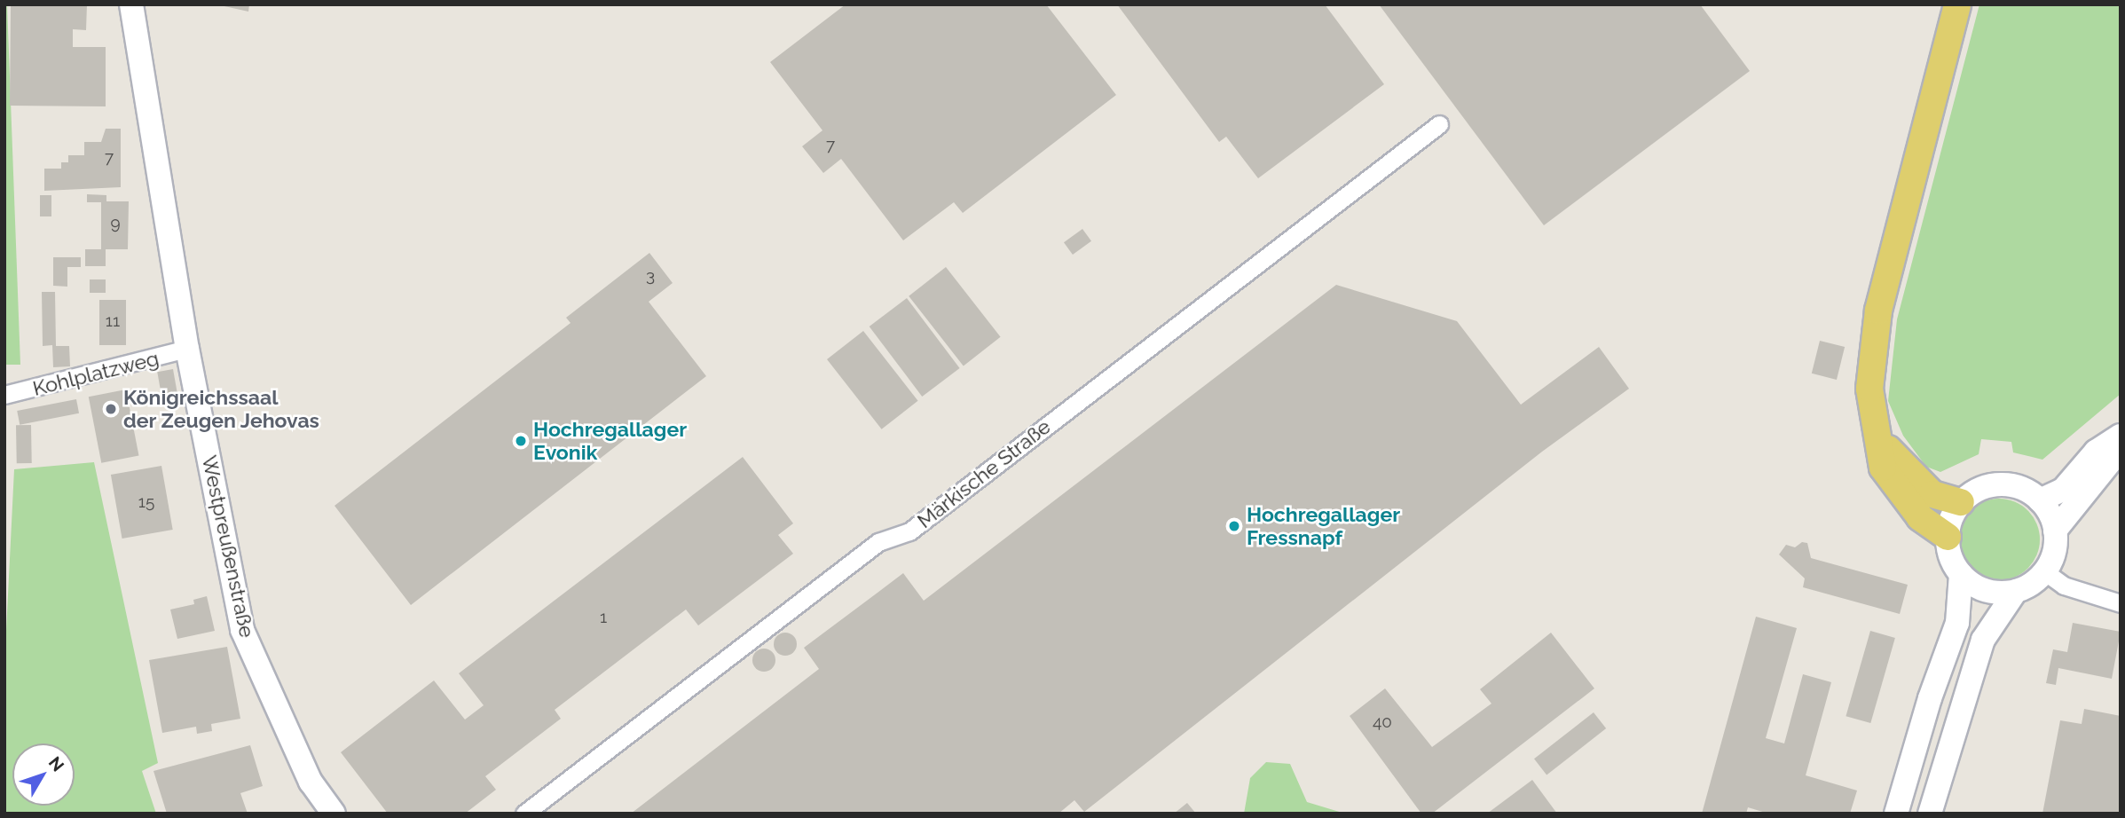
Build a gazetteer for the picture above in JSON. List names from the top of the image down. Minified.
{"streets":{"main road":["Westpreußenstraße"],"street":["Kohlplatzweg","Märkische Straße"]},"crossings":[["Kohlplatzweg","Westpreußenstraße"]],"places":["Königreichssaal der Zeugen Jehovas","Hochregallager Evonik","Hochregallager Fressnapf"],"house_numbers":["7","7","9","3","11","15","1","40"],"north":"top right"}
